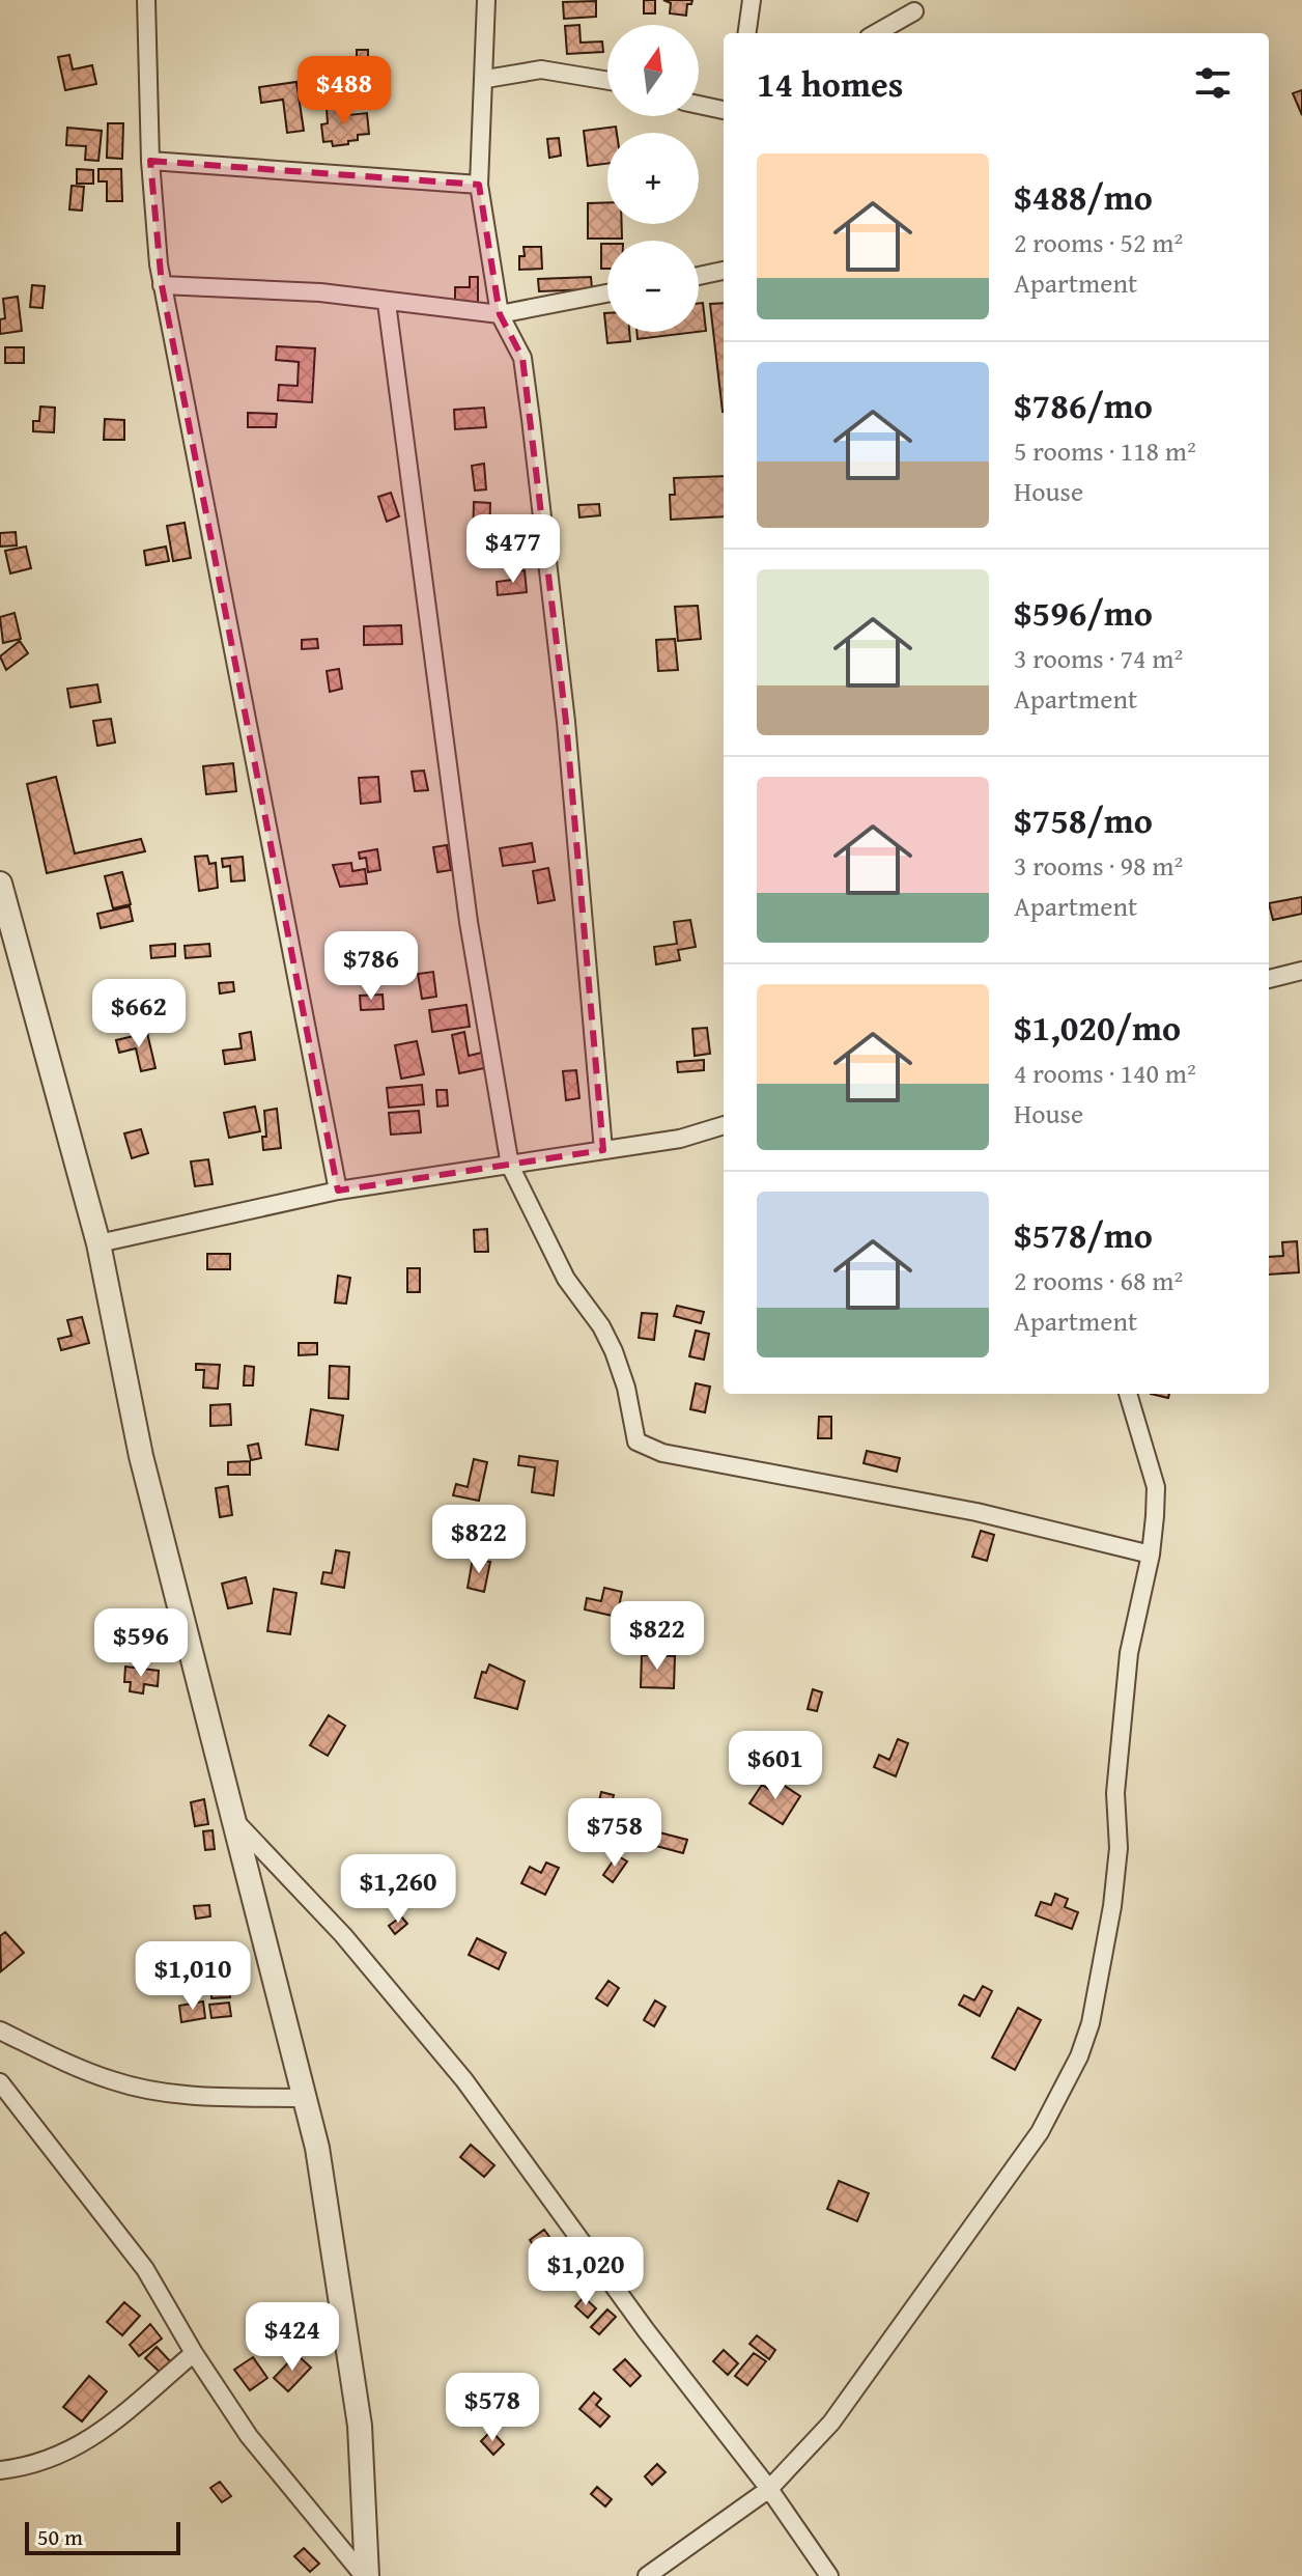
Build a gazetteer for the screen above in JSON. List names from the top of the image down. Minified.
{"scale_bar":"50 m","north":"top","page":{"map_buttons":["+","−"],"heading":"14 homes","price":["$488","$477","$786","$662","$822","$822","$596","$601","$758","$1,260","$1,010","$1,020","$424","$578"],"list":[{"name":"$488/mo","note":"2 rooms · 52 m² · Apartment"},{"name":"$786/mo","note":"5 rooms · 118 m² · House"},{"name":"$596/mo","note":"3 rooms · 74 m² · Apartment"},{"name":"$758/mo","note":"3 rooms · 98 m² · Apartment"},{"name":"$1,020/mo","note":"4 rooms · 140 m² · House"},{"name":"$578/mo","note":"2 rooms · 68 m² · Apartment"}],"scale":"50 m"}}
